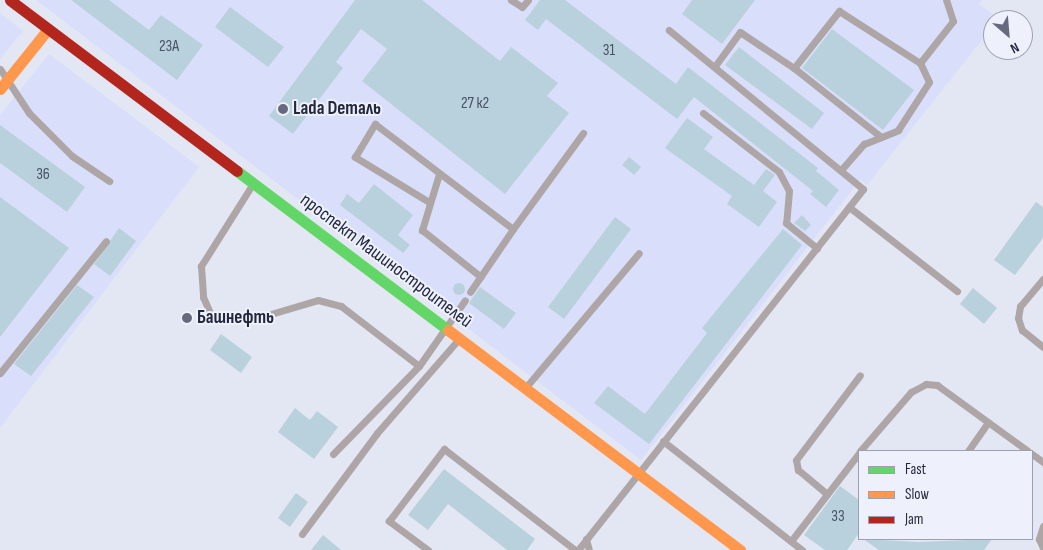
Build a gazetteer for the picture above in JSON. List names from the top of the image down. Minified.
{"streets":{"main road":["проспект Машиностроителей"]},"places":["Lada Dеталь","Башнефть"],"house_numbers":["23А","31","27 к2","36","33"],"legend":["Fast","Slow","Jam"],"north":"bottom right"}
